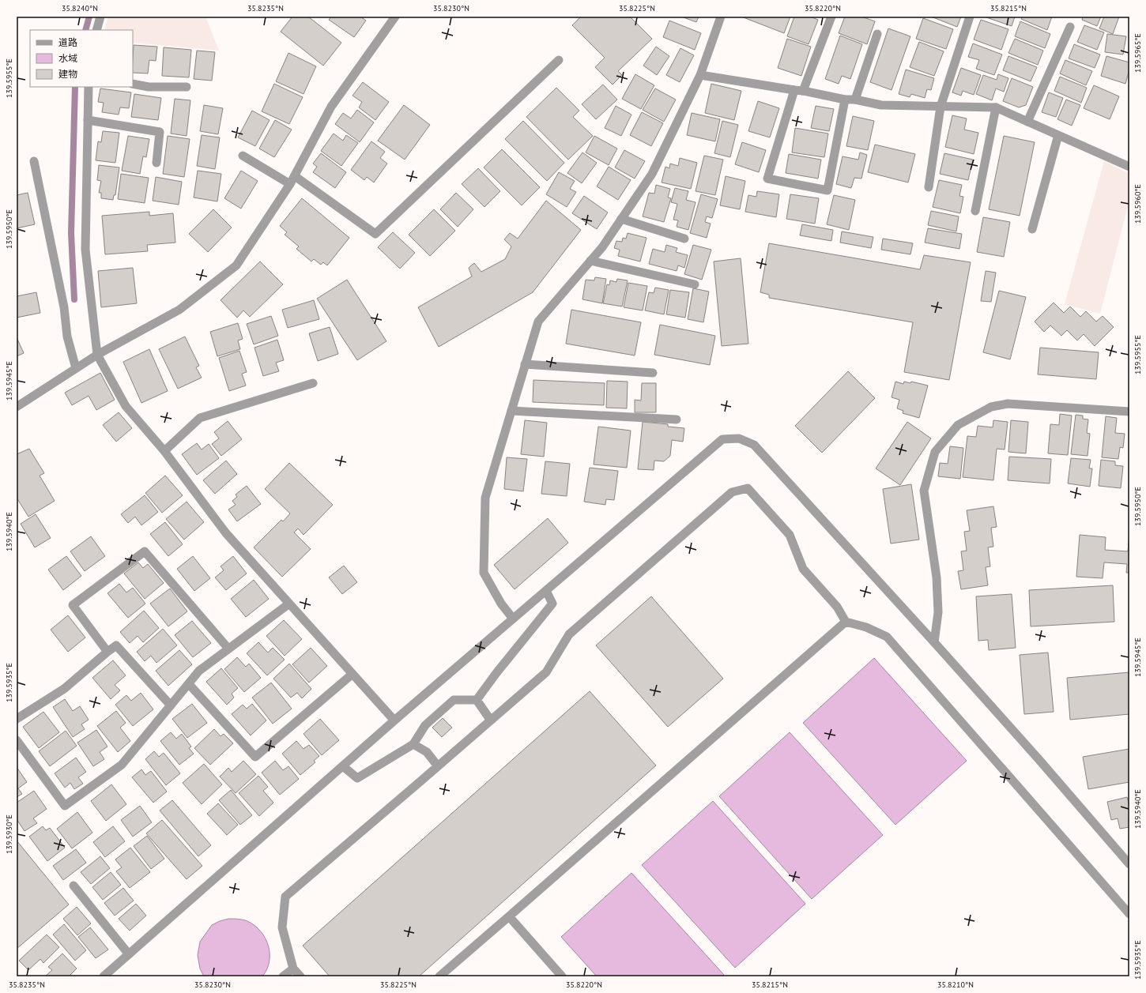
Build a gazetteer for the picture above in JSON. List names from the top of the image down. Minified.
{"legend":["道路","水域","建物"],"coordinates":["35.8240°N","35.8235°N","35.8230°N","35.8225°N","35.8220°N","35.8215°N","139.5965°E","139.5955°E","139.5960°E","139.5950°E","139.5945°E","139.5940°E","139.5935°E","139.5930°E","35.8210°N"]}
